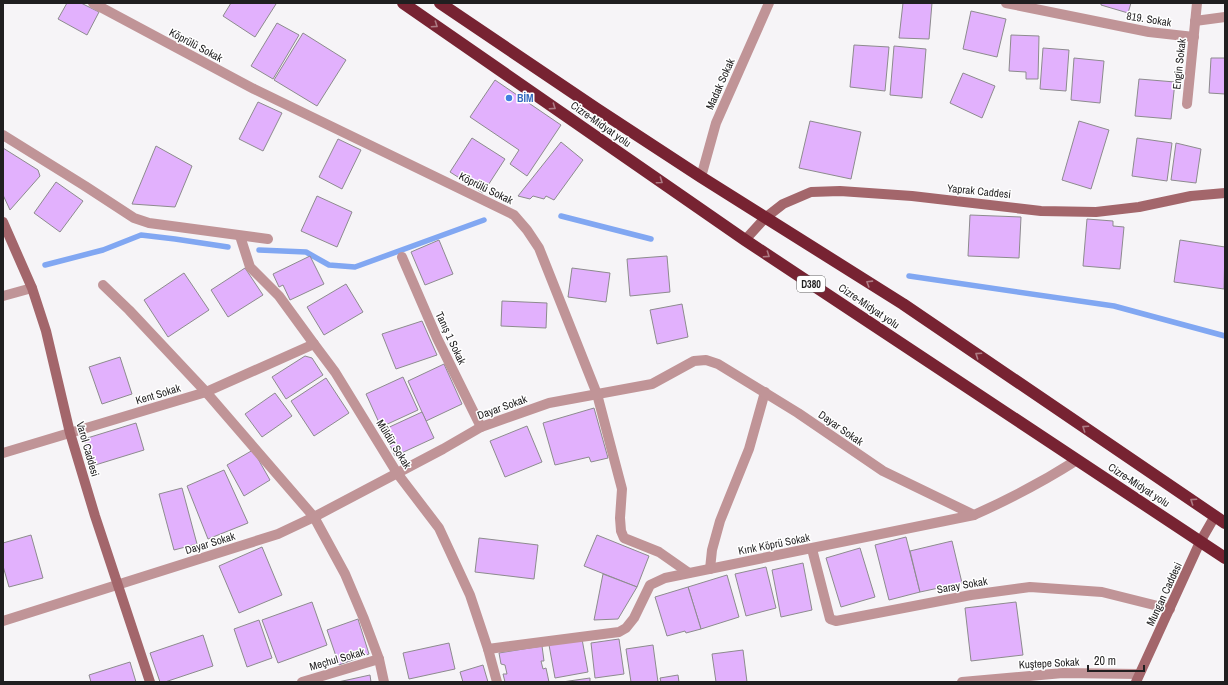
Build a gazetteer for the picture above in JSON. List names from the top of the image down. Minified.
{"streets":{"highway":["Cizre-Midyat yolu","D380"],"street":["819. Sokak","Köprülü Sokak","Engin Sokak","Madak Sokak","Yaprak Caddesi","Tanış 1 Sokak","Kent Sokak","Dayar Sokak","Müldür Sokak","Varol Caddesi","Kırık Köprü Sokak","Saray Sokak","Mungan Caddesi","Meçhul Sokak","Kuştepe Sokak"]},"crossings":[["819. Sokak","Engin Sokak"],["Köprülü Sokak","Dayar Sokak"],["Köprülü Sokak","Kırık Köprü Sokak"],["Madak Sokak","Cizre-Midyat yolu"],["Cizre-Midyat yolu","Yaprak Caddesi"],["Cizre-Midyat yolu","Kırık Köprü Sokak"],["Cizre-Midyat yolu","Mungan Caddesi"],["Tanış 1 Sokak","Dayar Sokak"],["Kent Sokak","Müldür Sokak"],["Kent Sokak","Varol Caddesi"],["Dayar Sokak","Müldür Sokak"],["Dayar Sokak","Varol Caddesi"],["Dayar Sokak","Kırık Köprü Sokak"],["Müldür Sokak","Kırık Köprü Sokak"],["Kırık Köprü Sokak","Saray Sokak"],["Saray Sokak","Mungan Caddesi"],["Mungan Caddesi","Kuştepe Sokak"]],"places":["BİM"],"scale_bar":"20 m"}
